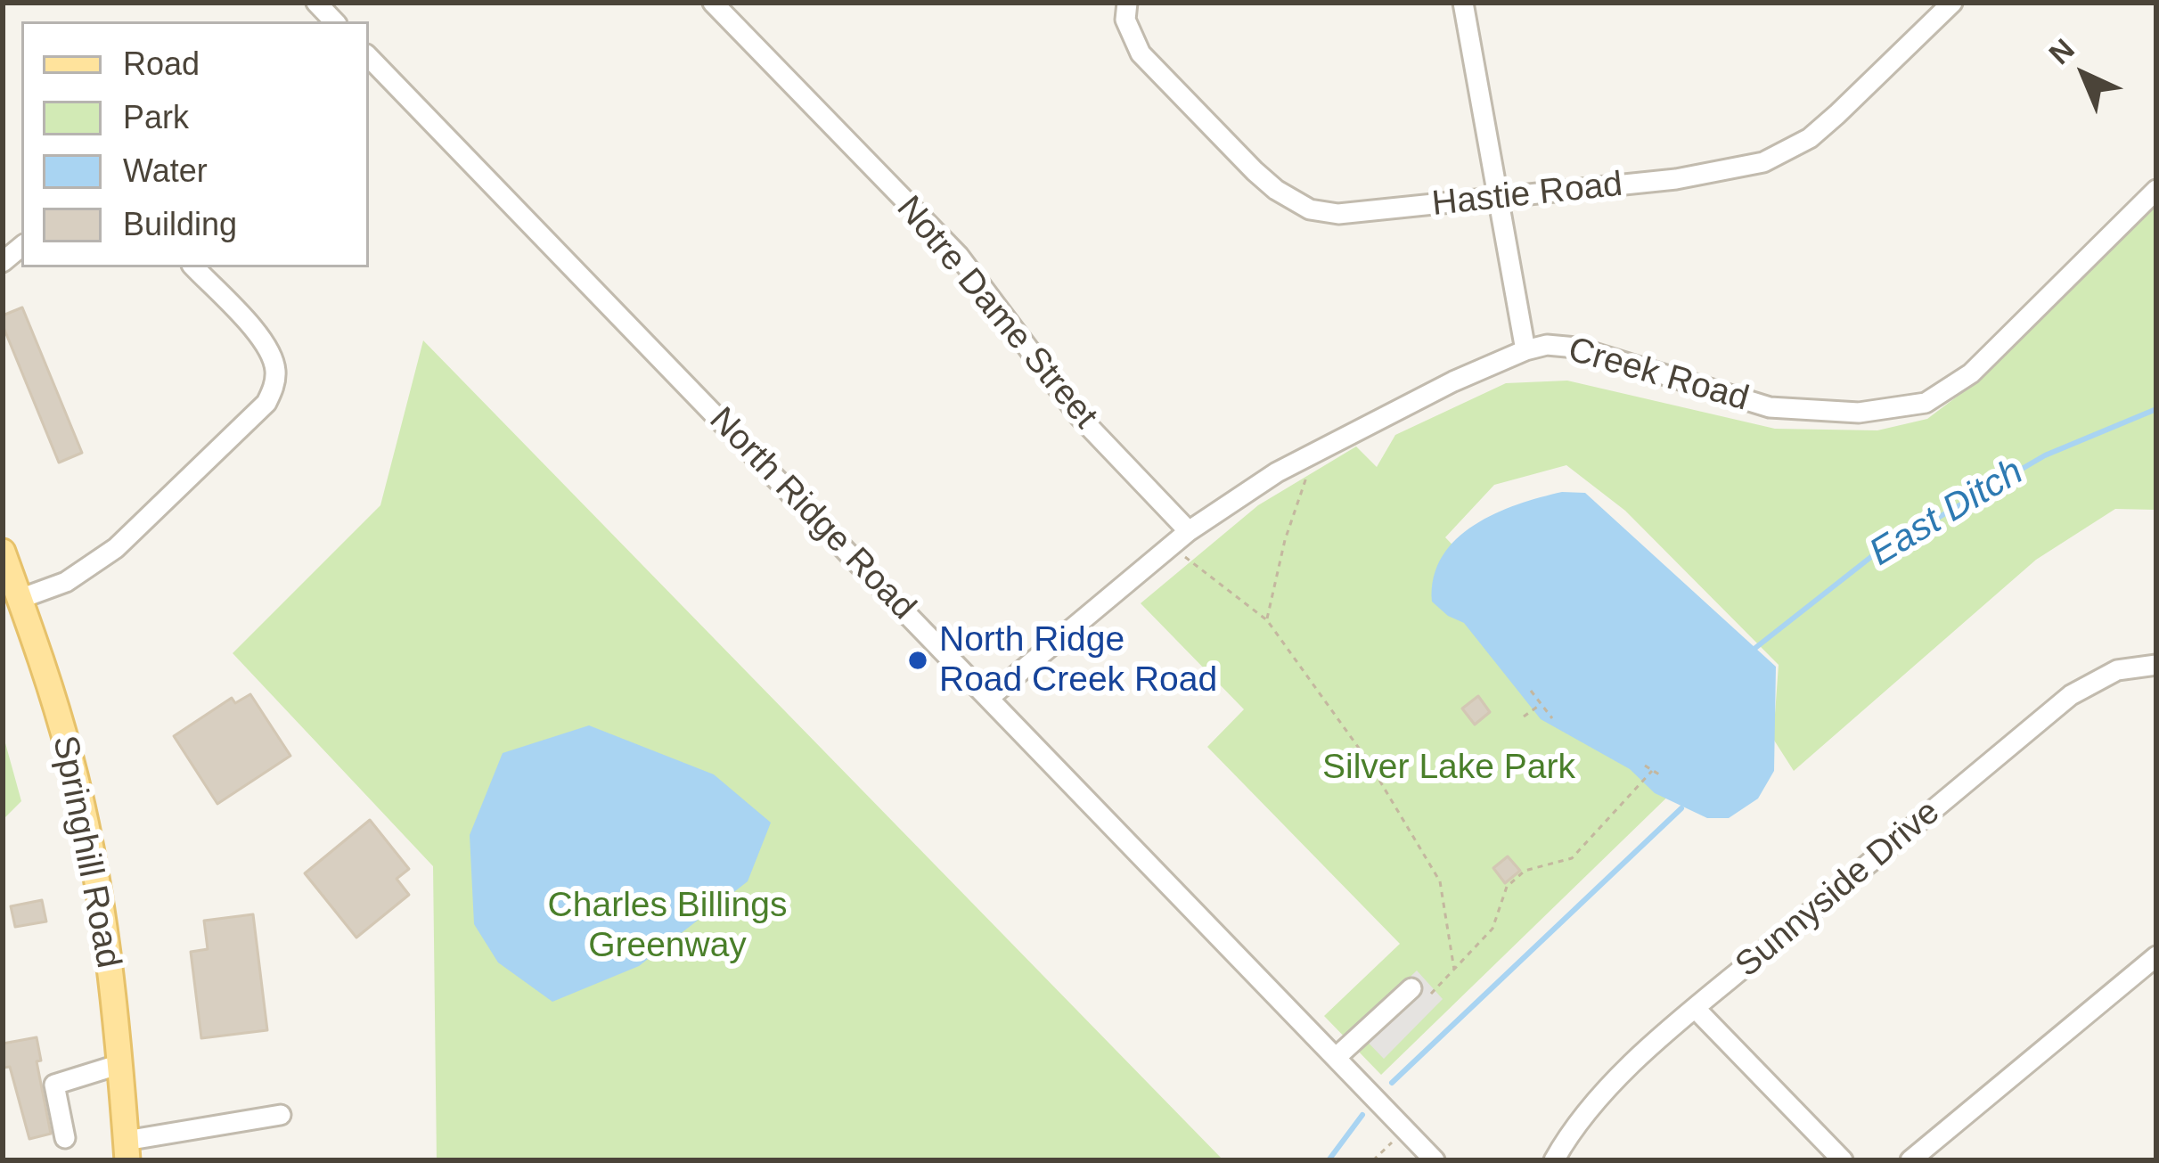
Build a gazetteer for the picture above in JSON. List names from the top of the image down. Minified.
{"streets":{"main road":["Springhill Road"],"street":["Hastie Road","Notre Dame Street","Creek Road","North Ridge Road","Sunnyside Drive"]},"crossings":[["Notre Dame Street","Creek Road"],["Creek Road","North Ridge Road"]],"water":["East Ditch"],"parks":["Silver Lake Park","Charles Billings Greenway"],"places":["North Ridge Road Creek Road"],"legend":["Road","Park","Water","Building"],"north":"top left"}
